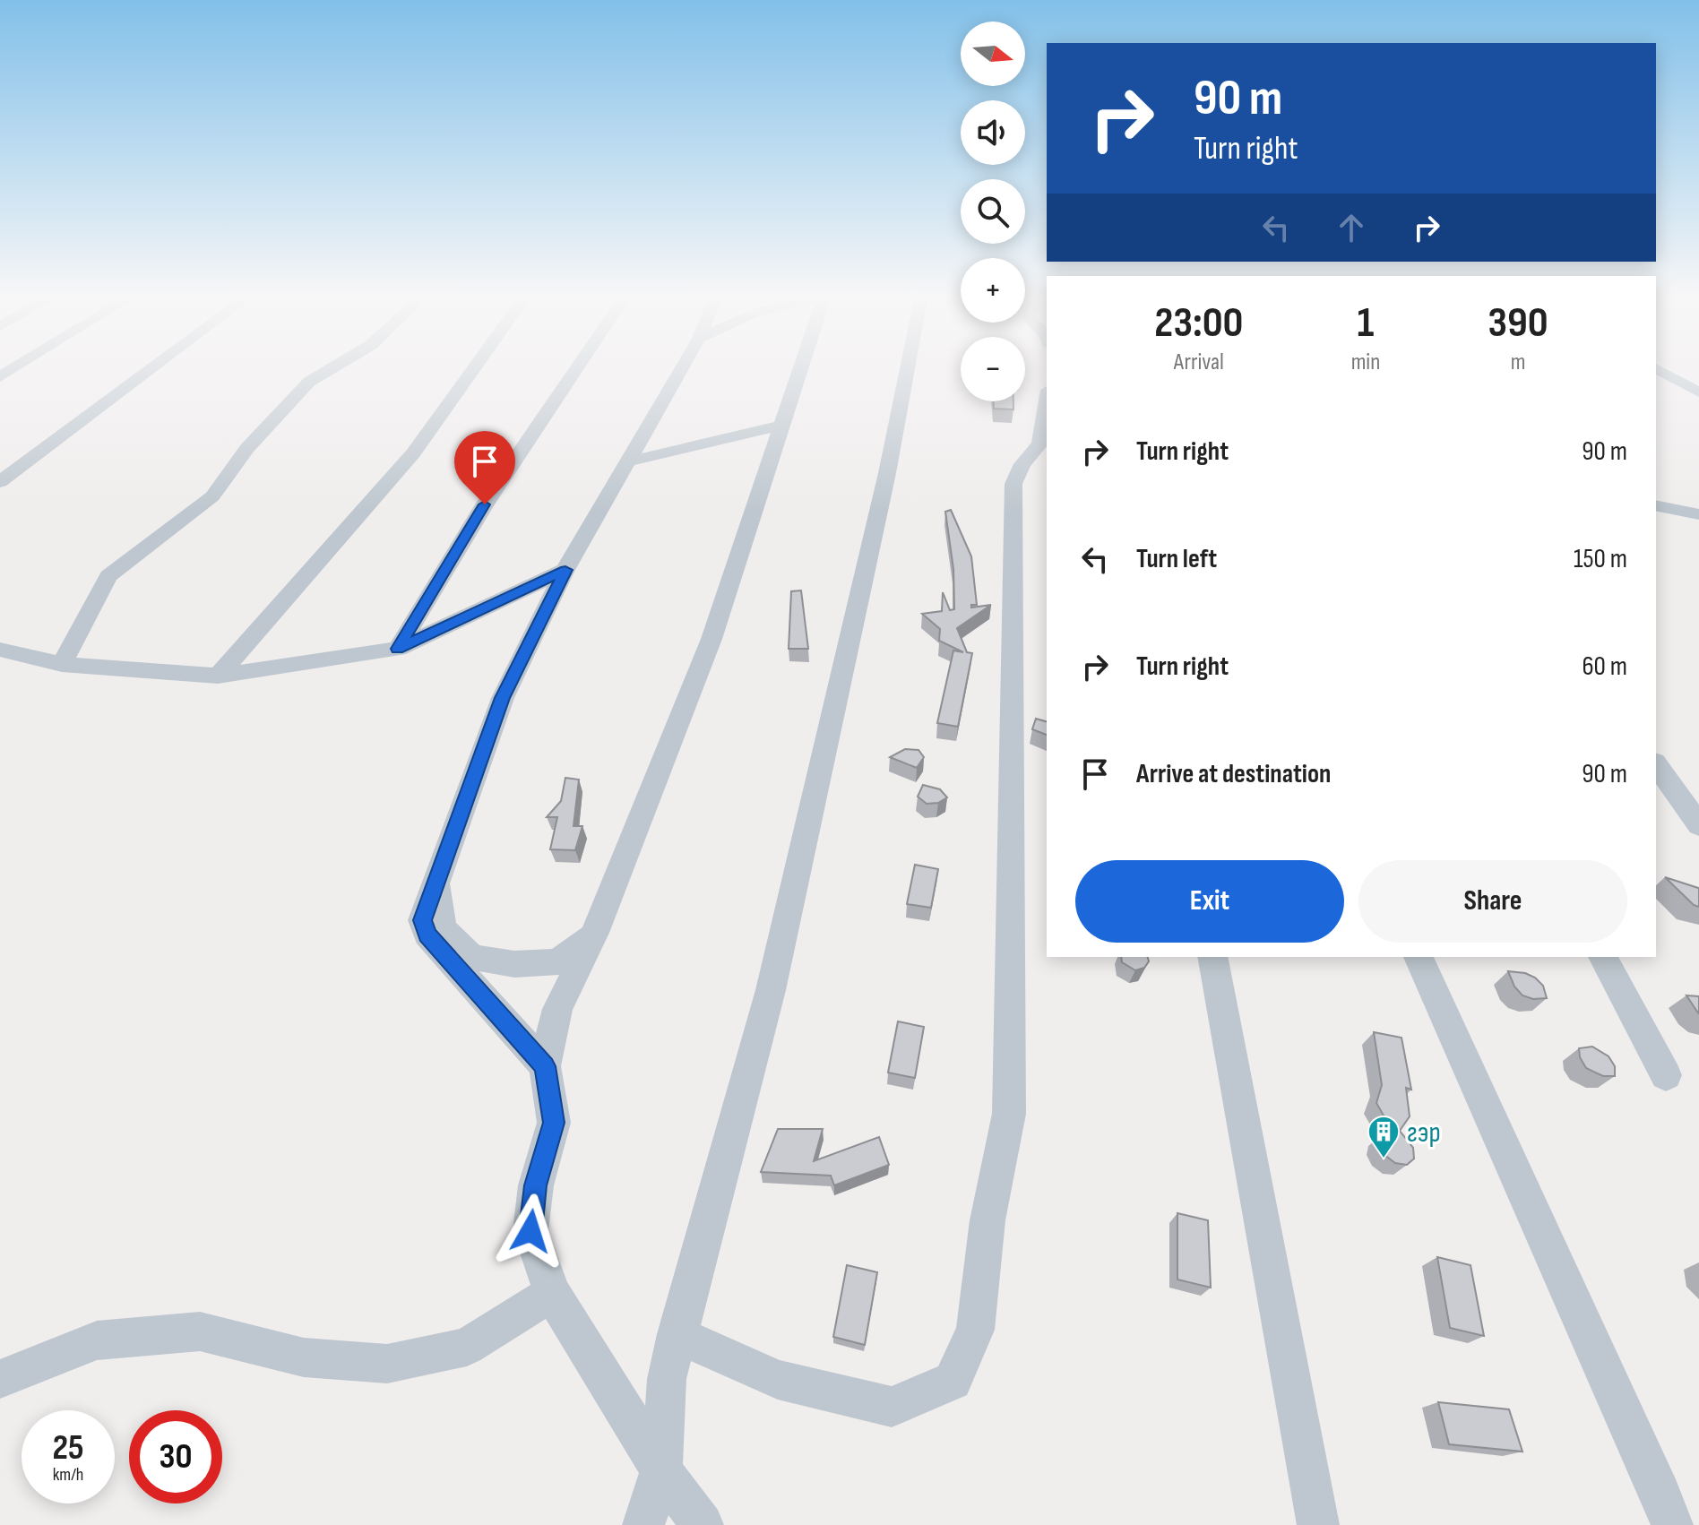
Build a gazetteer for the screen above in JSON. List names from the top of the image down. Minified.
{"places":{"building":["гэр"]},"north":"right","page":{"map_buttons":["+","−"],"turn":["90 m","Turn right"],"eta":["23:00","Arrival","1","min","390","m"],"list":[{"name":"Turn right","value":"90 m"},{"name":"Turn left","value":"150 m"},{"name":"Turn right","value":"60 m"},{"name":"Arrive at destination","value":"90 m"}],"buttons":["Exit","Share"],"speed":"25 km/h","limit":"30"}}
